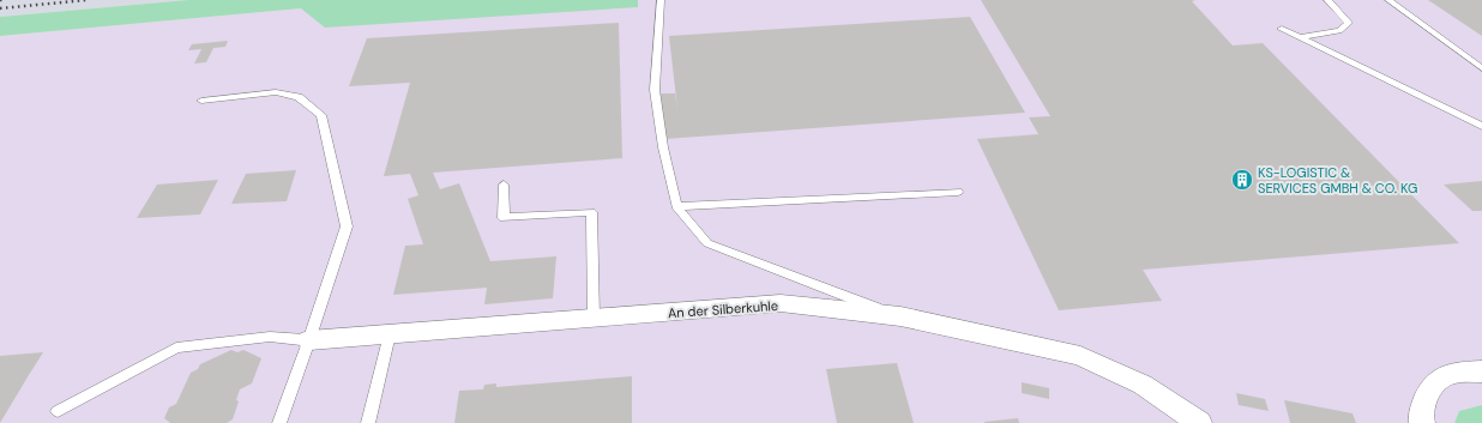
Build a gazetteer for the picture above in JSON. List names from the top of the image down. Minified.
{"streets":{"street":["An der Silberkuhle"]},"places":{"building":["KS-LOGISTIC & SERVICES GMBH & CO. KG"]}}
